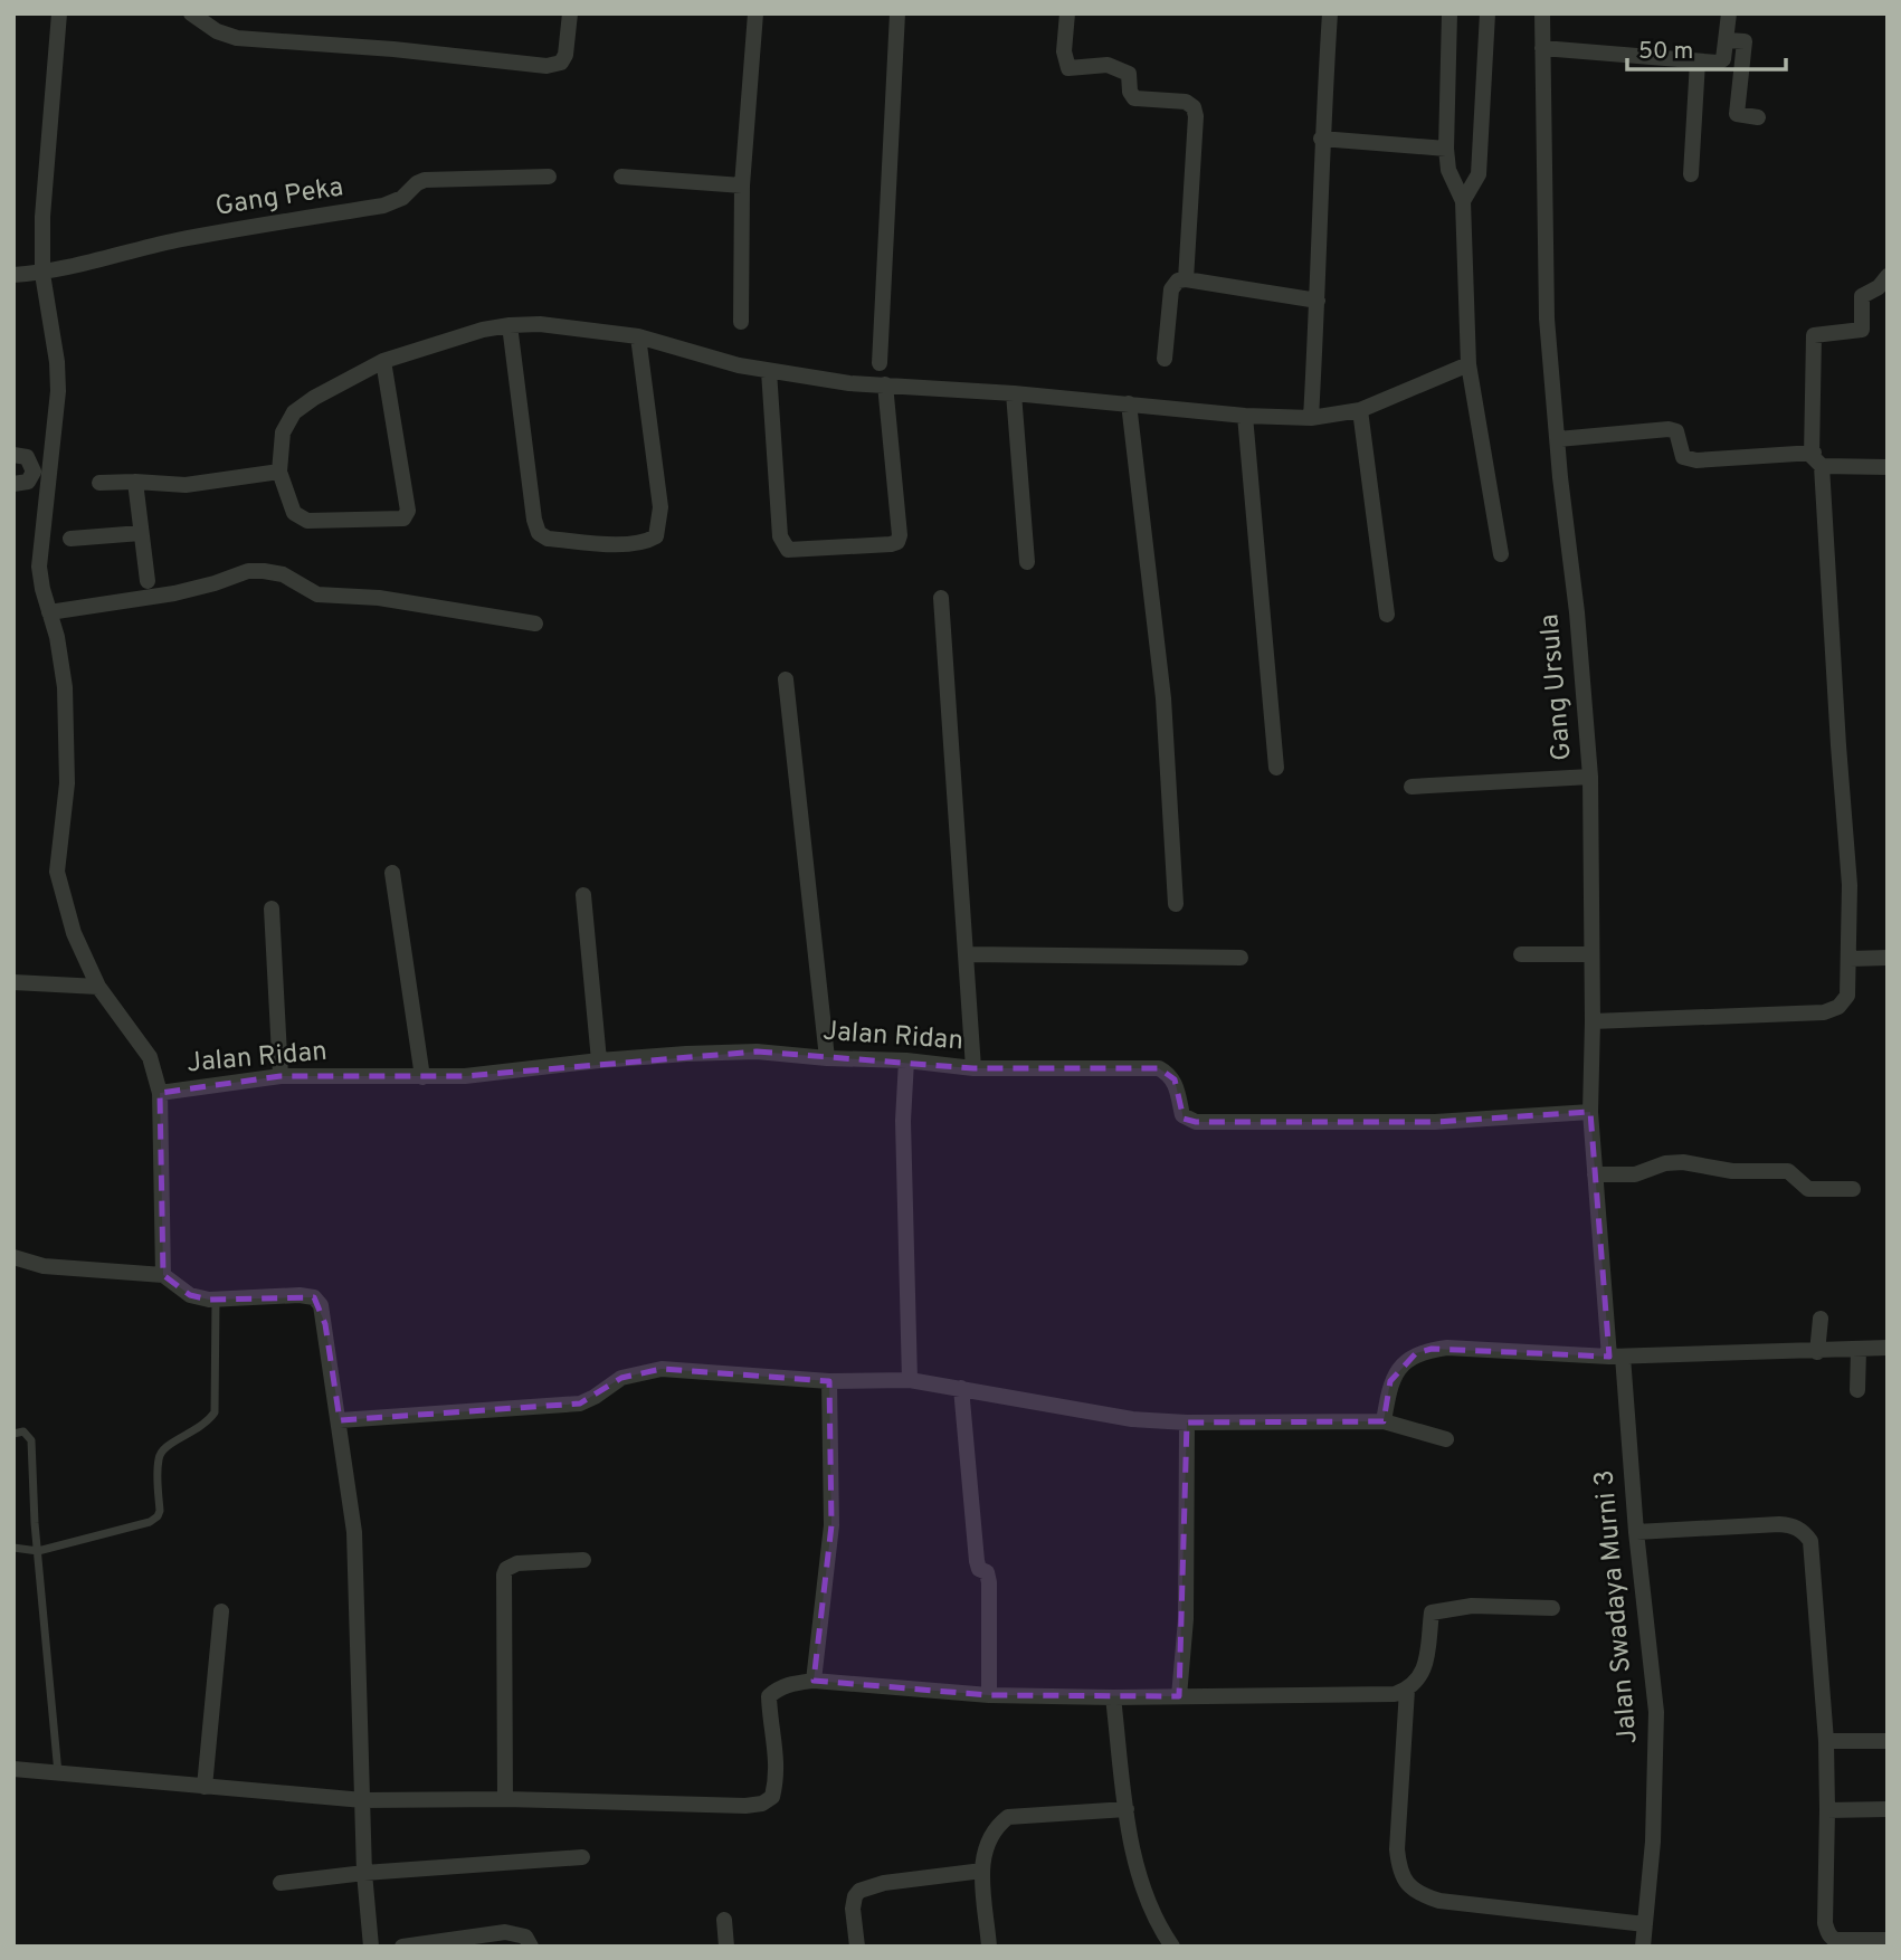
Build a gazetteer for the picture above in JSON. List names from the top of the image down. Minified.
{"streets":{"street":["Gang Peka","Gang Ursula","Jalan Ridan","Jalan Swadaya Murni 3"]},"crossings":[["Gang Ursula","Jalan Ridan"],["Gang Ursula","Jalan Swadaya Murni 3"]],"scale_bar":"50 m"}
